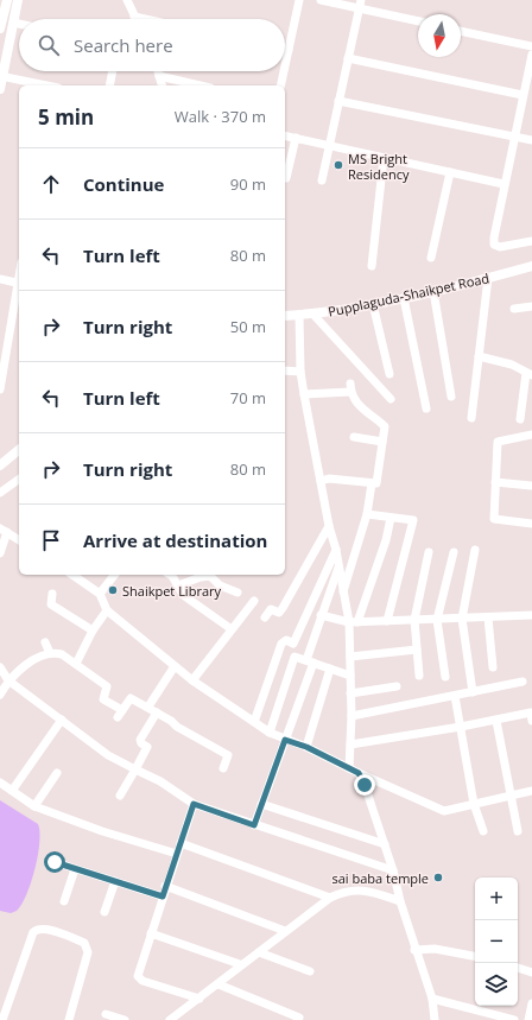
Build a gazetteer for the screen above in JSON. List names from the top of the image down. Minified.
{"streets":{"street":["Pupplaguda-Shaikpet Road"]},"places":["MS Bright Residency","Shaikpet Library","sai baba temple"],"north":"bottom","page":{"search":"Search here","heading":["5 min","Walk · 370 m"],"list":[["Continue","90 m"],["Turn left","80 m"],["Turn right","50 m"],["Turn left","70 m"],["Turn right","80 m"],"Arrive at destination"],"map_buttons":["+","−"]}}
